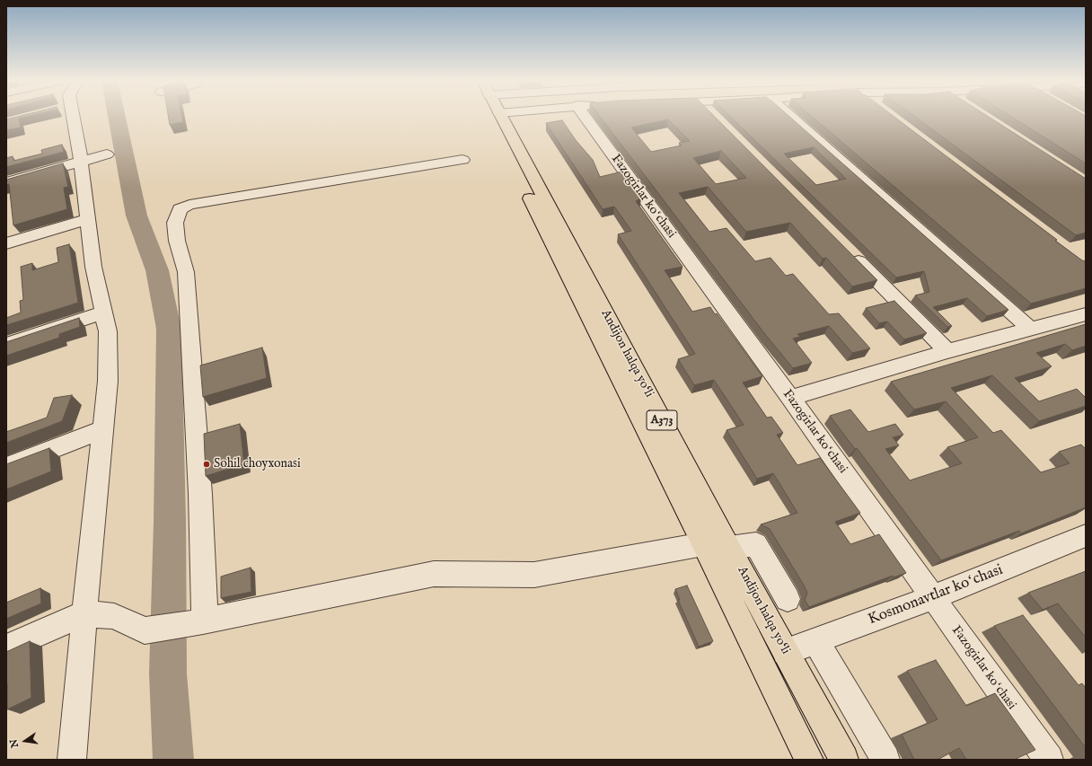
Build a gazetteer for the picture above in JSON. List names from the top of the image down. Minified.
{"streets":{"highway":["Andijon halqa yo‘li","A373"],"street":["Fazogirlar koʻchasi","Kosmonavtlar koʻchasi"]},"crossings":[["Fazogirlar koʻchasi","Kosmonavtlar koʻchasi"],["Andijon halqa yo‘li","Kosmonavtlar koʻchasi"]],"places":["Sohil choyxonasi"],"north":"left"}
